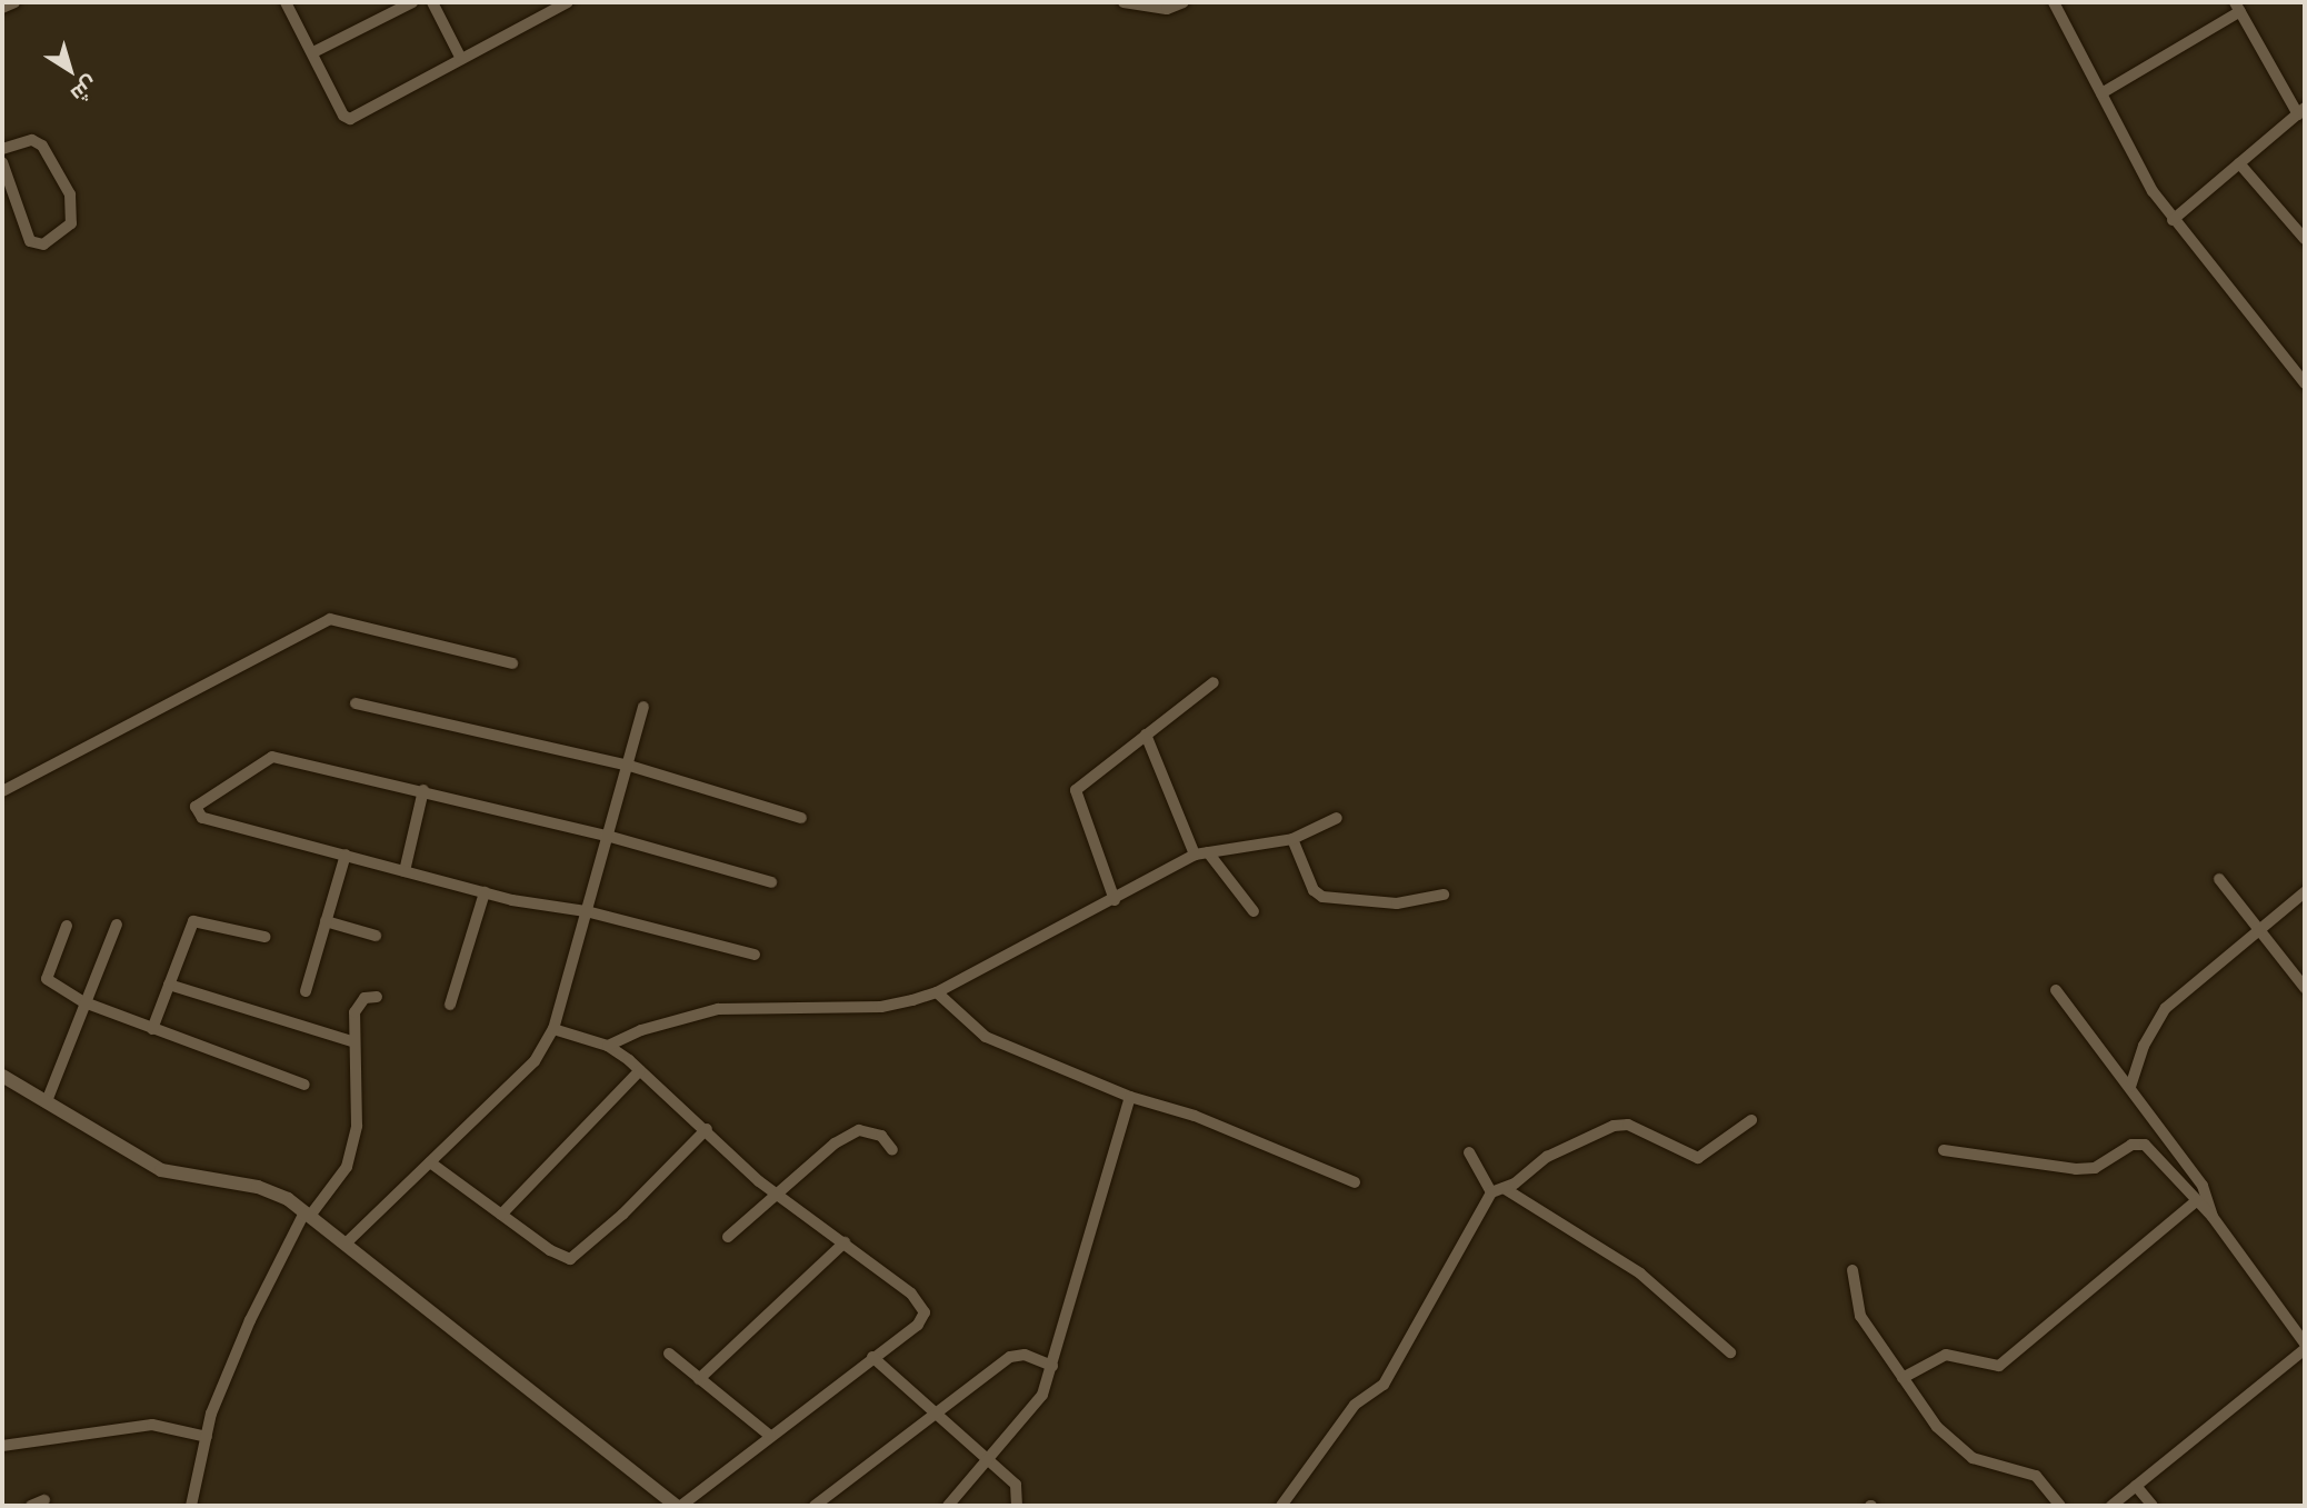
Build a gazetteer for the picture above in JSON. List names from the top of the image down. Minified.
{"north":"bottom right"}
